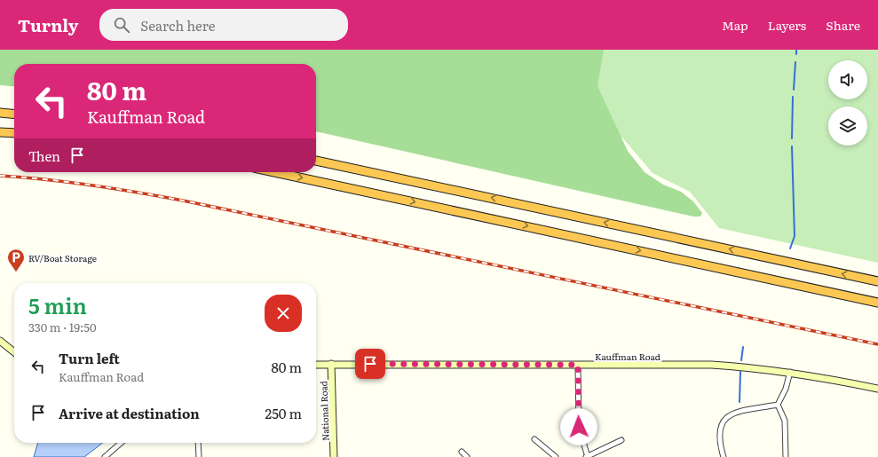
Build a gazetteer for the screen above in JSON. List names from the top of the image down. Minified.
{"streets":{"street":["Kauffman Road","National Road"]},"crossings":[["Kauffman Road","National Road"]],"places":{"parking":["RV/Boat Storage"]},"page":{"header":"Turnly","search":"Search here","nav":["Map","Layers","Share"],"turn":["80 m","Kauffman Road"],"then":"Then","heading":["5 min","330 m · 19:50"],"list":[{"name":"Turn left","note":"Kauffman Road","value":"80 m"},{"name":"Arrive at destination","value":"250 m"}]}}
